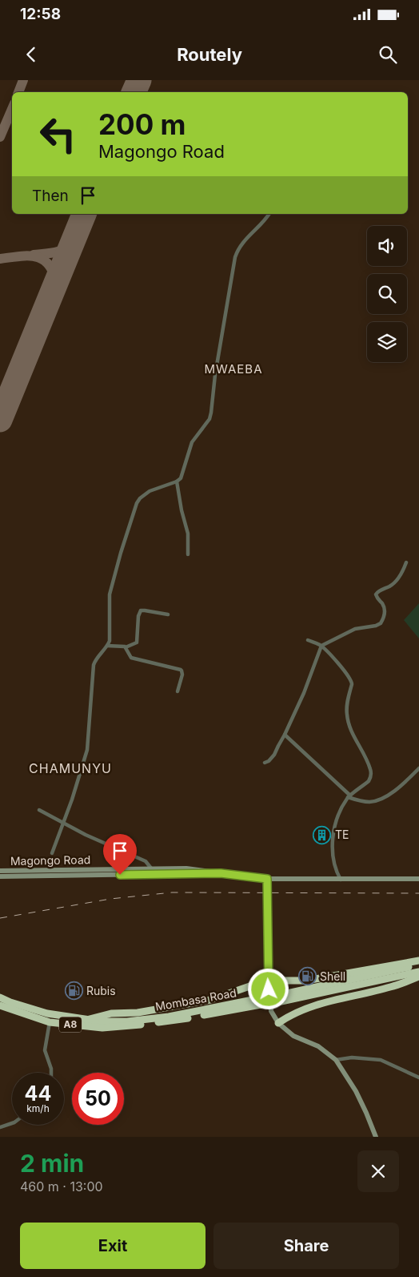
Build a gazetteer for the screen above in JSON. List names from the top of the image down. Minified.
{"streets":{"highway":["Mombasa Road","A8"],"main road":["Magongo Road"]},"districts":["MWAEBA","CHAMUNYU"],"places":{"building":["TE"],"fuel station":["Shell","Rubis"]},"page":{"status":"12:58","header":"Routely","turn":["200 m","Magongo Road"],"then":"Then","speed":"44 km/h","limit":"50","heading":["2 min","460 m · 13:00"],"buttons":["Exit","Share"]}}
